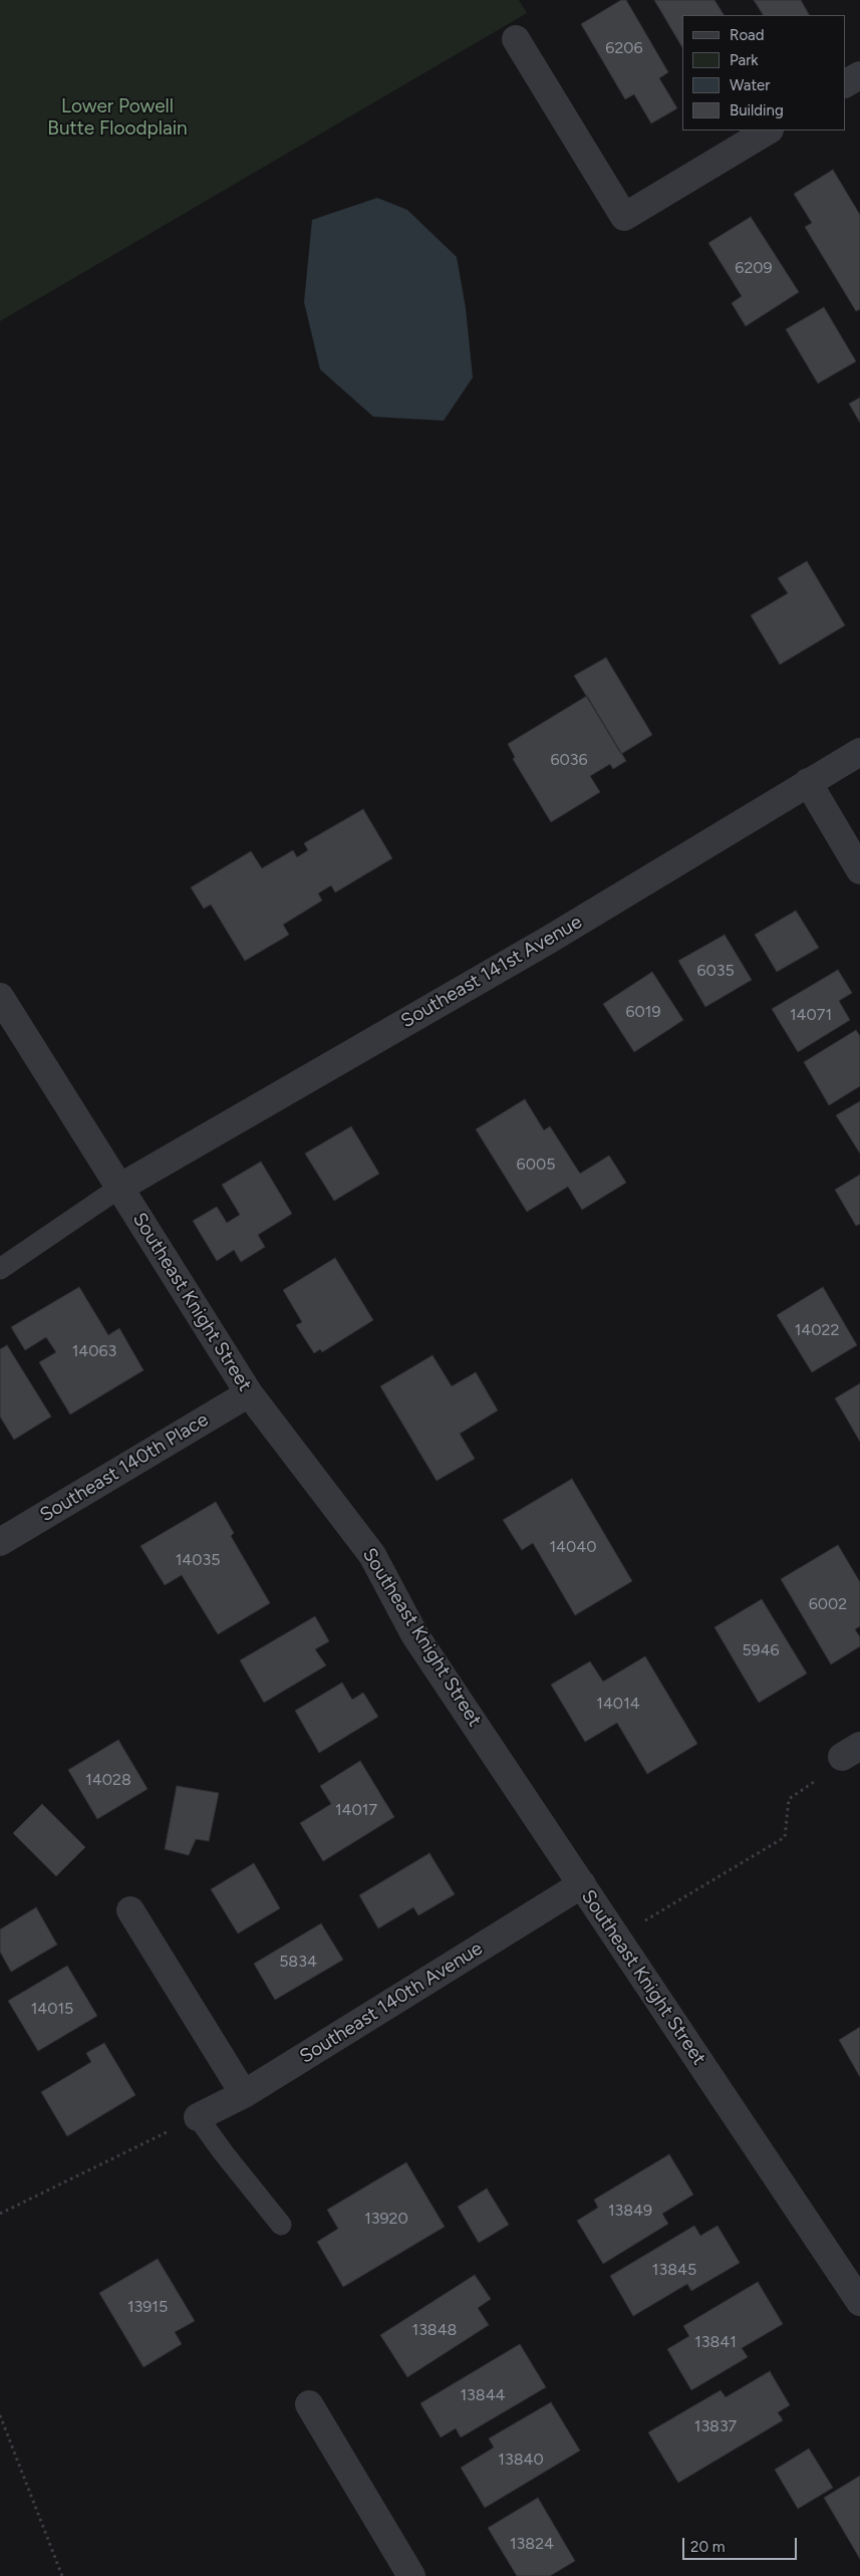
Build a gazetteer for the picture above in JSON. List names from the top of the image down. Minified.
{"streets":{"street":["Southeast 141st Avenue","Southeast Knight Street","Southeast 140th Place","Southeast 140th Avenue"]},"crossings":[["Southeast 141st Avenue","Southeast Knight Street"],["Southeast Knight Street","Southeast 140th Place"],["Southeast Knight Street","Southeast 140th Avenue"]],"parks":["Lower Powell Butte Floodplain"],"house_numbers":["6206","6209","6036","6035","6019","14071","6005","14022","14063","14040","14035","6002","5946","14014","14028","14017","5834","14015","13849","13920","13845","13915","13848","13841","13844","13837","13840","13824"],"legend":["Road","Park","Water","Building"],"scale_bar":"20 m"}
